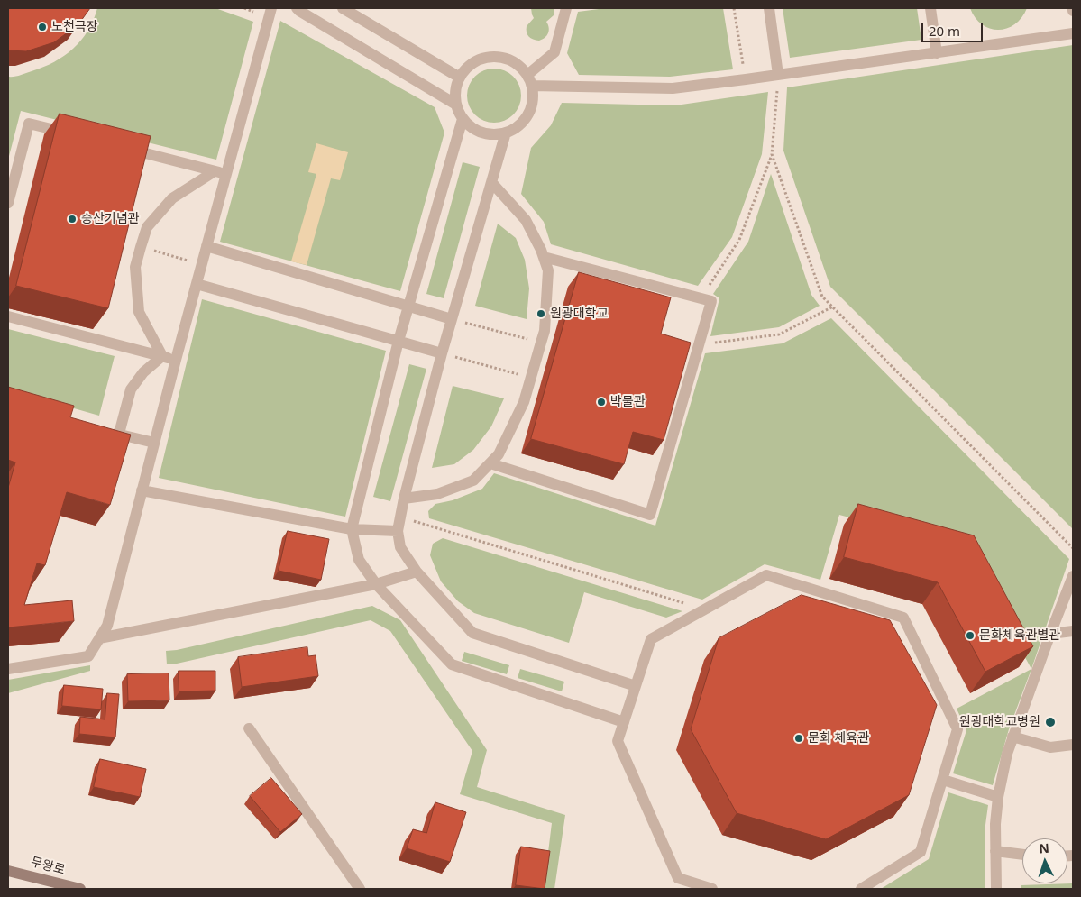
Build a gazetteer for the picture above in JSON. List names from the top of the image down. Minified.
{"streets":{"street":["무왕로"]},"places":["노천극장","숭산기념관","원광대학교","박물관","문화체육관별관","원광대학교병원","문화 체육관"],"scale_bar":"20 m","north":"top"}
